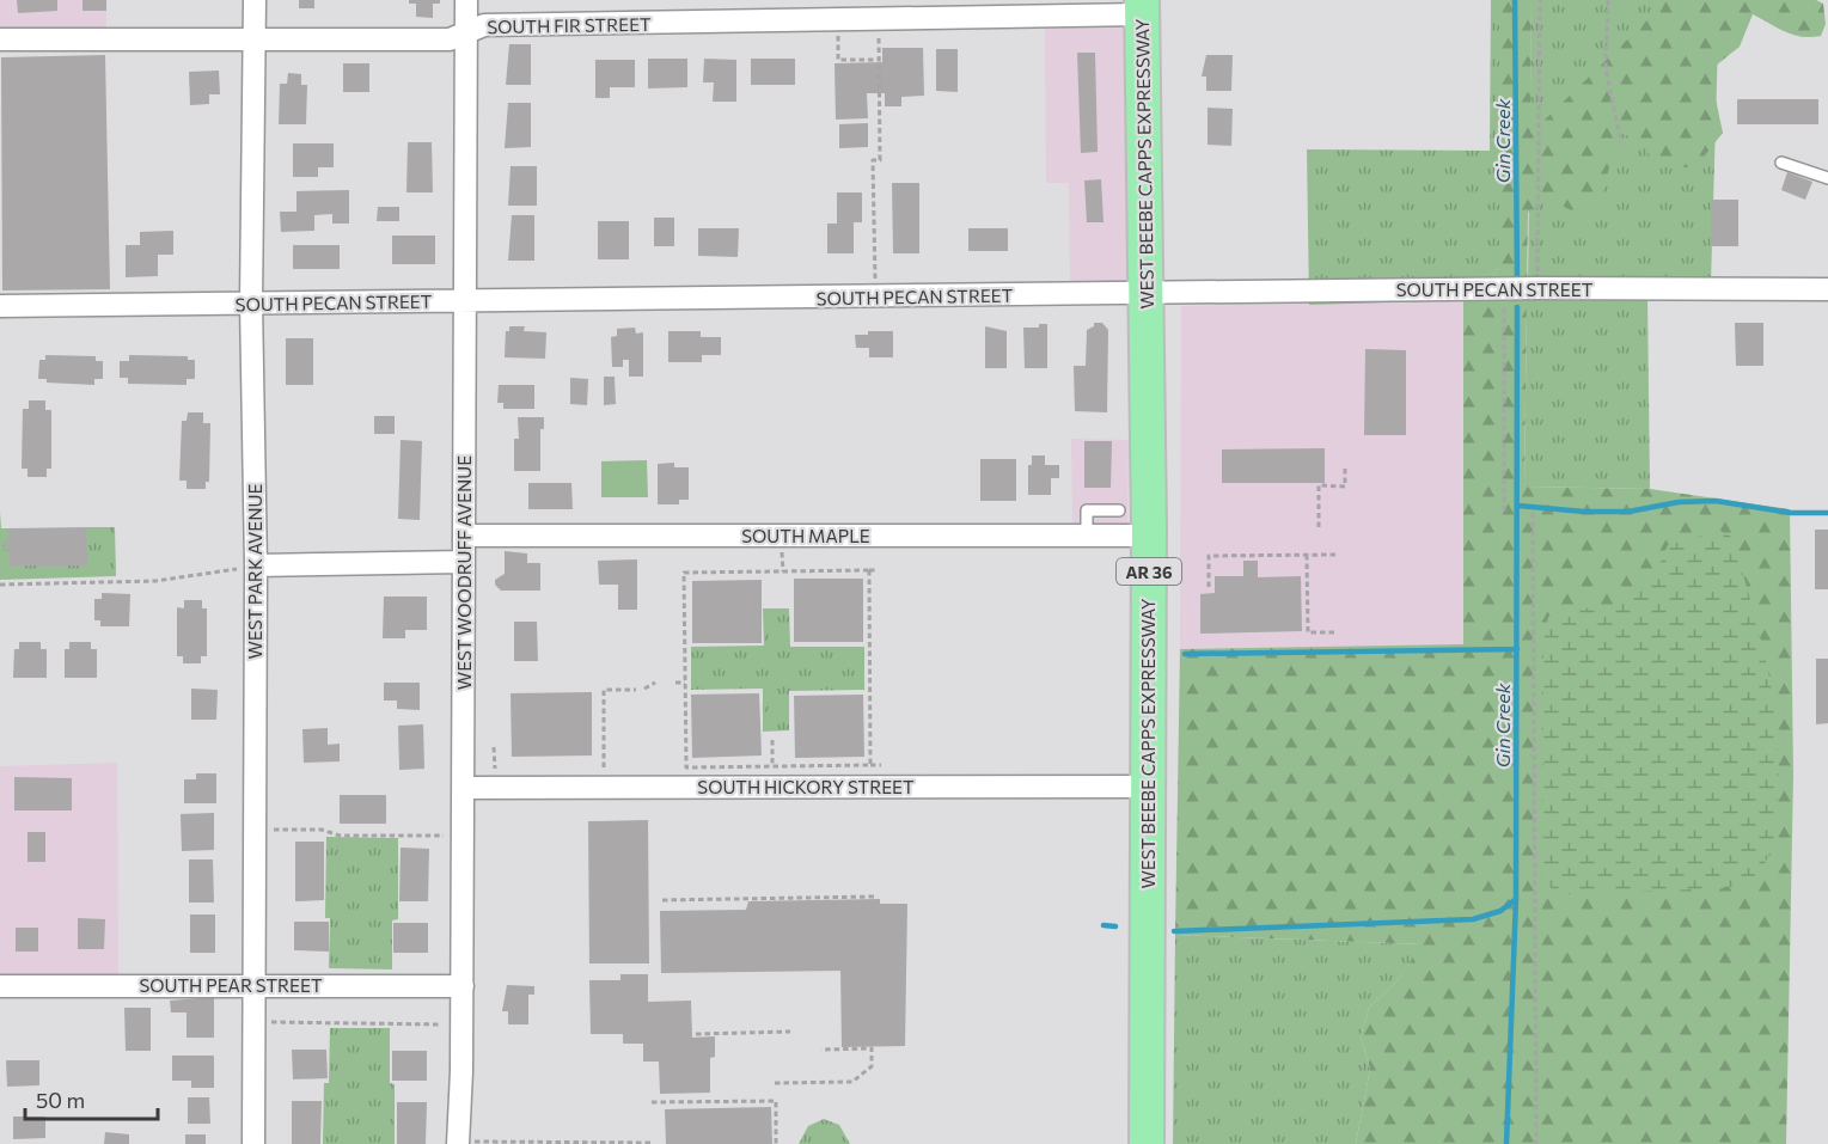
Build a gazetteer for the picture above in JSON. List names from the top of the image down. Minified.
{"streets":{"main road":["WEST BEEBE CAPPS EXPRESSWAY","AR 36"],"street":["SOUTH FIR STREET","SOUTH PECAN STREET","SOUTH MAPLE","WEST PARK AVENUE","WEST WOODRUFF AVENUE","SOUTH HICKORY STREET","SOUTH PEAR STREET"]},"crossings":[["SOUTH FIR STREET","WEST BEEBE CAPPS EXPRESSWAY"],["SOUTH FIR STREET","WEST PARK AVENUE"],["SOUTH FIR STREET","WEST WOODRUFF AVENUE"],["WEST BEEBE CAPPS EXPRESSWAY","SOUTH PECAN STREET"],["WEST BEEBE CAPPS EXPRESSWAY","SOUTH MAPLE"],["WEST BEEBE CAPPS EXPRESSWAY","SOUTH HICKORY STREET"],["SOUTH PECAN STREET","WEST PARK AVENUE"],["SOUTH PECAN STREET","WEST WOODRUFF AVENUE"],["SOUTH MAPLE","WEST WOODRUFF AVENUE"],["WEST PARK AVENUE","SOUTH PEAR STREET"],["WEST WOODRUFF AVENUE","SOUTH HICKORY STREET"],["WEST WOODRUFF AVENUE","SOUTH PEAR STREET"]],"water":["Gin Creek"],"scale_bar":"50 m"}
